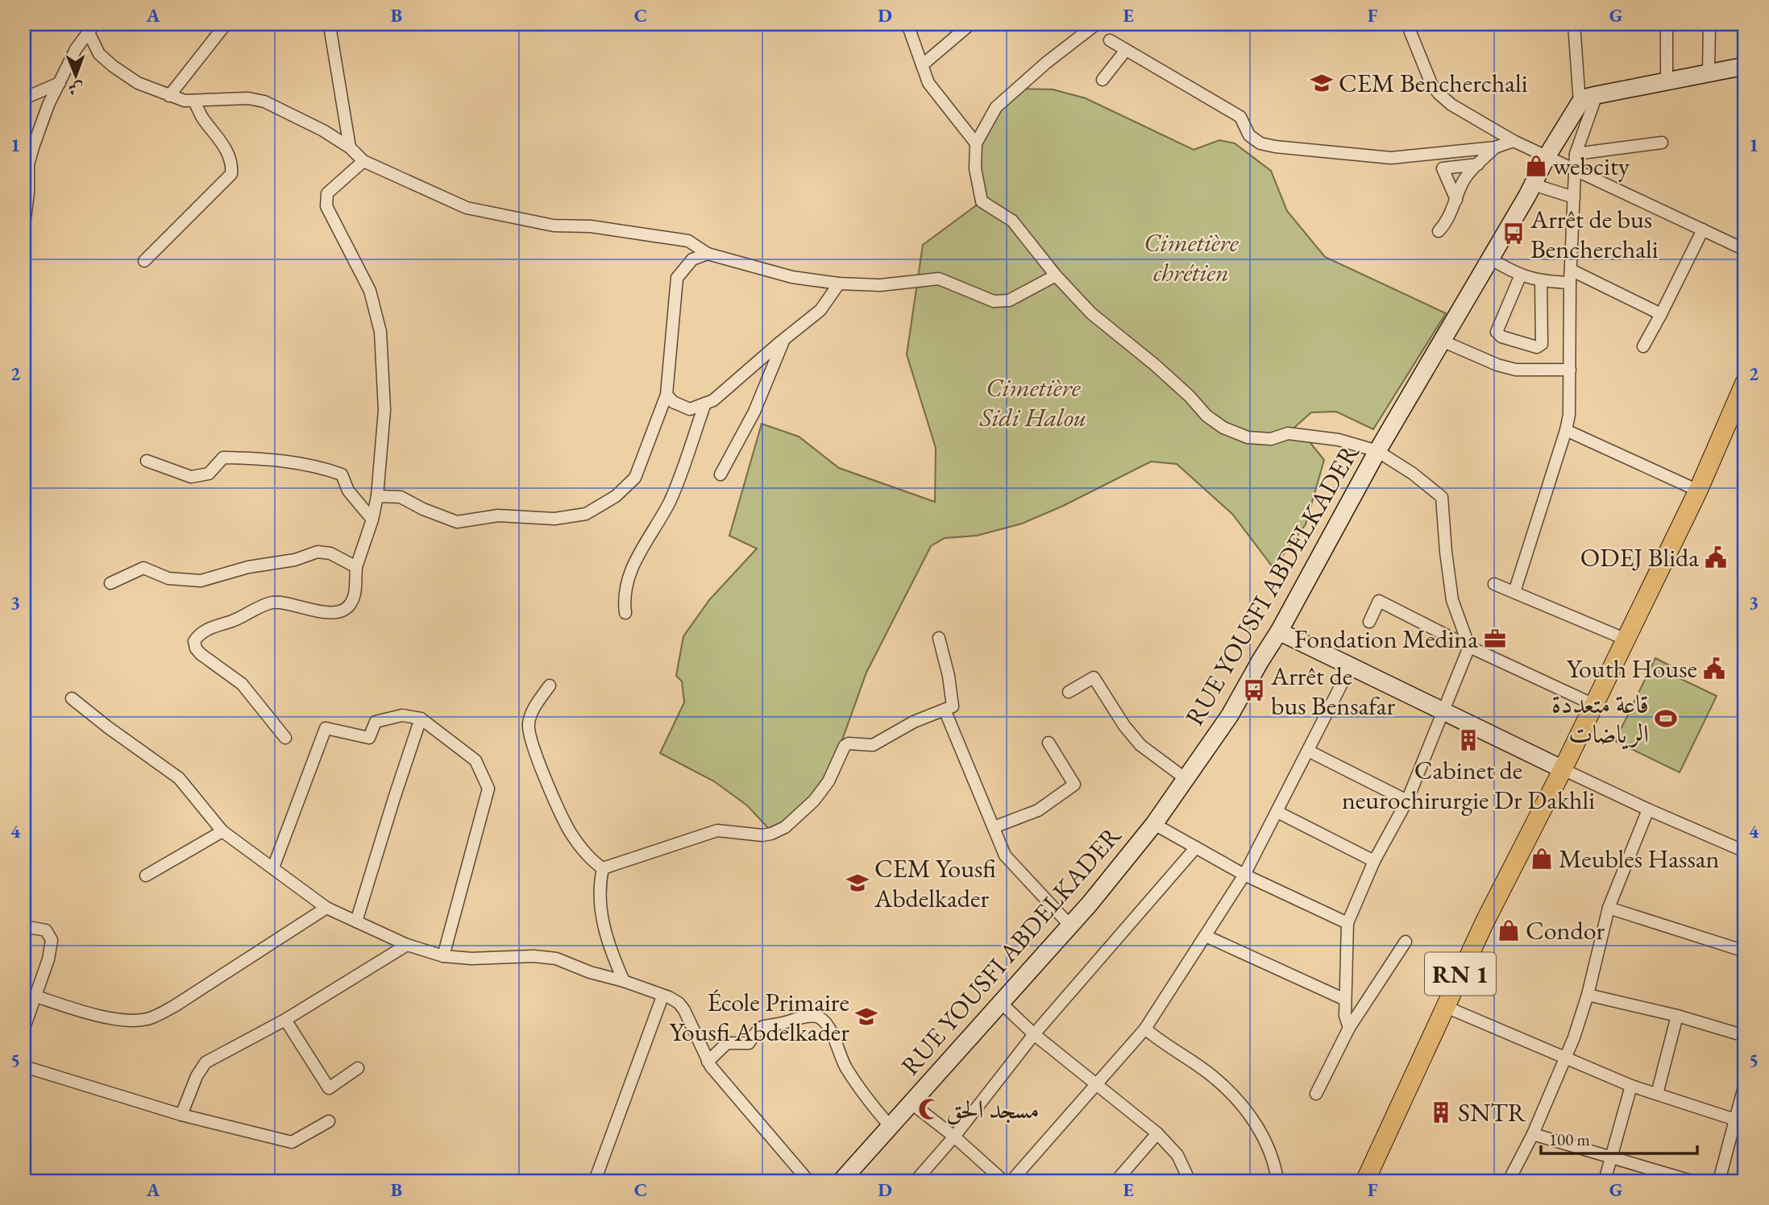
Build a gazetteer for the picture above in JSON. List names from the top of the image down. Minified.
{"streets":{"main road":["RUE YOUSFI ABDELKADER","RN 1"]},"parks":["Cimetière chrétien","Cimetière Sidi Halou"],"places":{"school or university":["CEM Bencherchali","CEM Yousfi Abdelkader","École Primaire Yousfi Abdelkader"],"shop":["webcity","Meubles Hassan","Condor"],"bus stop":["Arrêt de bus Bencherchali","Arrêt de bus Bensafar"],"public building":["ODEJ Blida","Youth House"],"office":["Fondation Medina"],"sports":["قاعة متعددة الرياضات"],"building":["Cabinet de neurochirurgie Dr Dakhli","SNTR"],"mosque":["مسجد الحق"]},"scale_bar":"100 m","north":"bottom","grid":{"columns":["A","B","C","D","E","F","G"],"rows":["1","2","3","4","5"]}}
